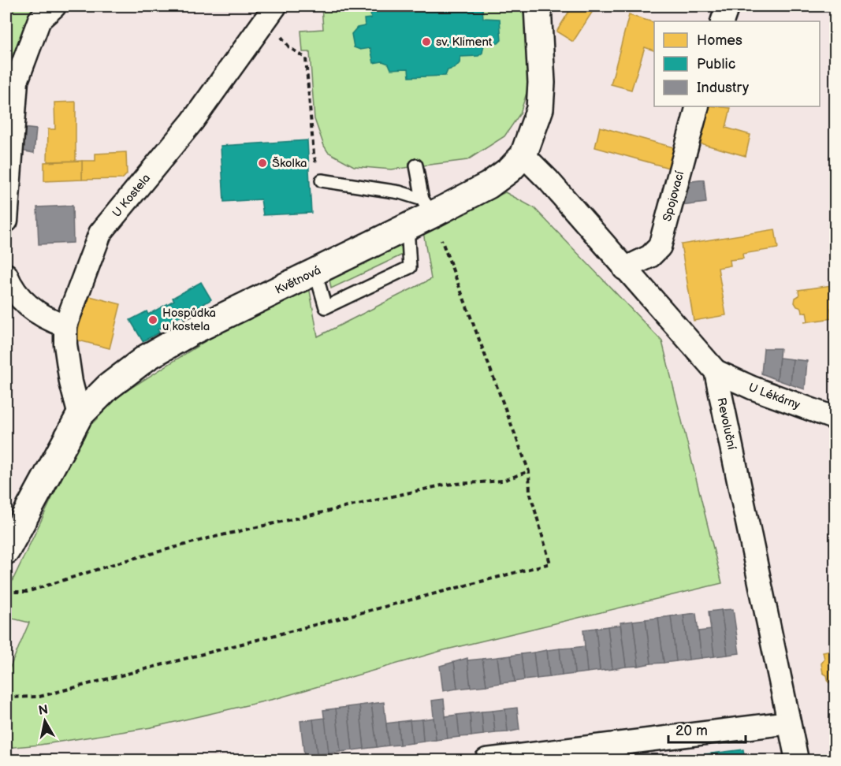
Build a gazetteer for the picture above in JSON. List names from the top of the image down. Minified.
{"streets":{"street":["U Kostela","Spojovací","Květnová","U Lékárny","Revoluční"]},"crossings":[["U Kostela","Květnová"],["Spojovací","Revoluční"],["Květnová","Revoluční"],["U Lékárny","Revoluční"]],"places":["sv. Kliment","Školka","Hospůdka u kostela"],"legend":["Homes","Public","Industry"],"scale_bar":"20 m","north":"top"}
